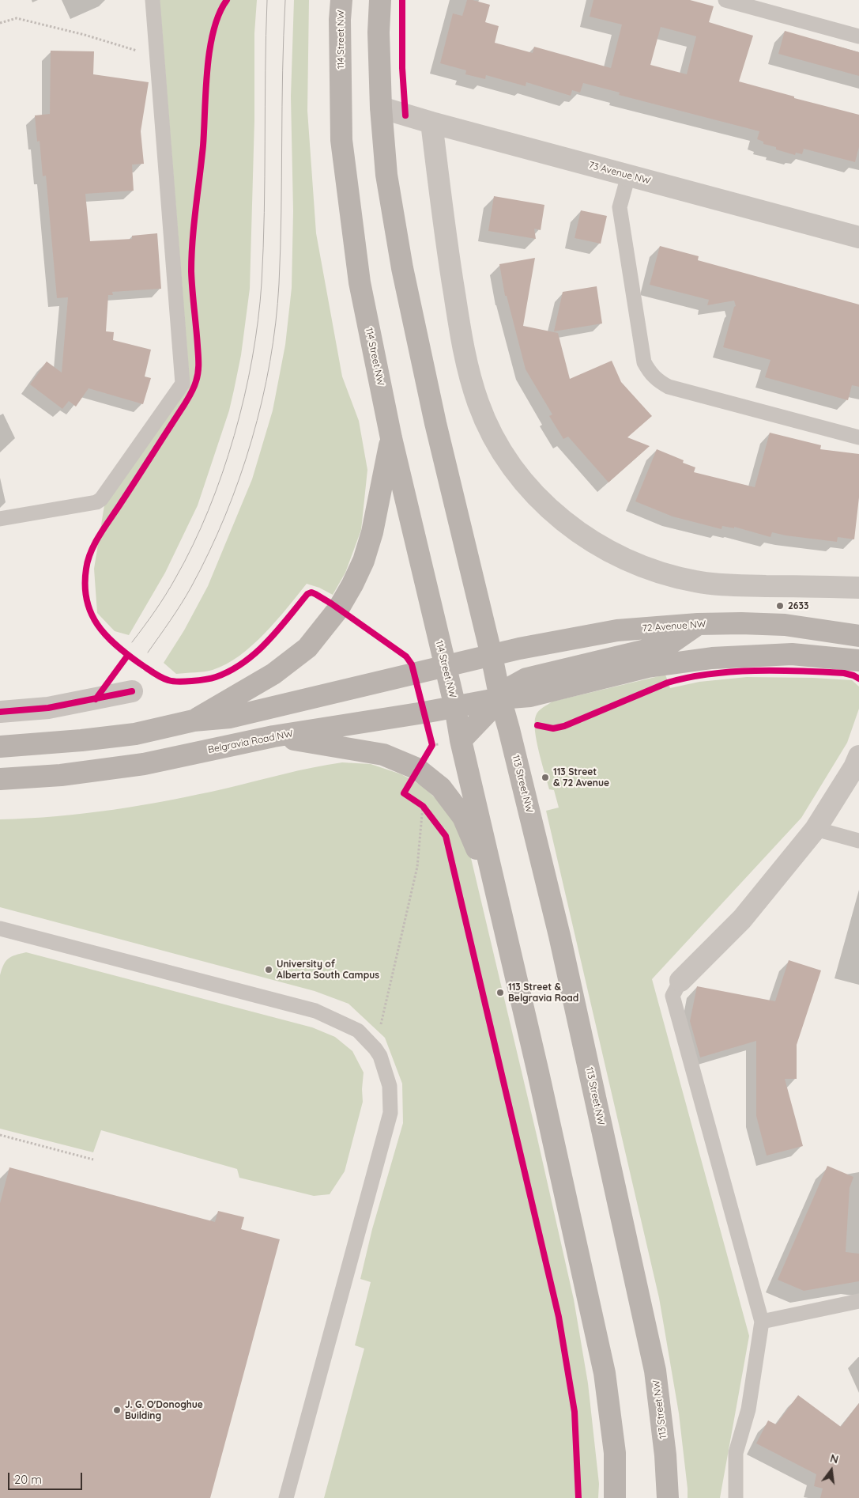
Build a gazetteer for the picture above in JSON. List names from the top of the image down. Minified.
{"streets":{"main road":["114 Street NW","72 Avenue NW","Belgravia Road NW","113 Street NW"],"street":["73 Avenue NW"]},"crossings":[["114 Street NW","Belgravia Road NW"],["Belgravia Road NW","113 Street NW"]],"places":["2633","113 Street & 72 Avenue","University of Alberta South Campus","113 Street & Belgravia Road","J. G. O'Donoghue Building"],"scale_bar":"20 m","north":"top"}
